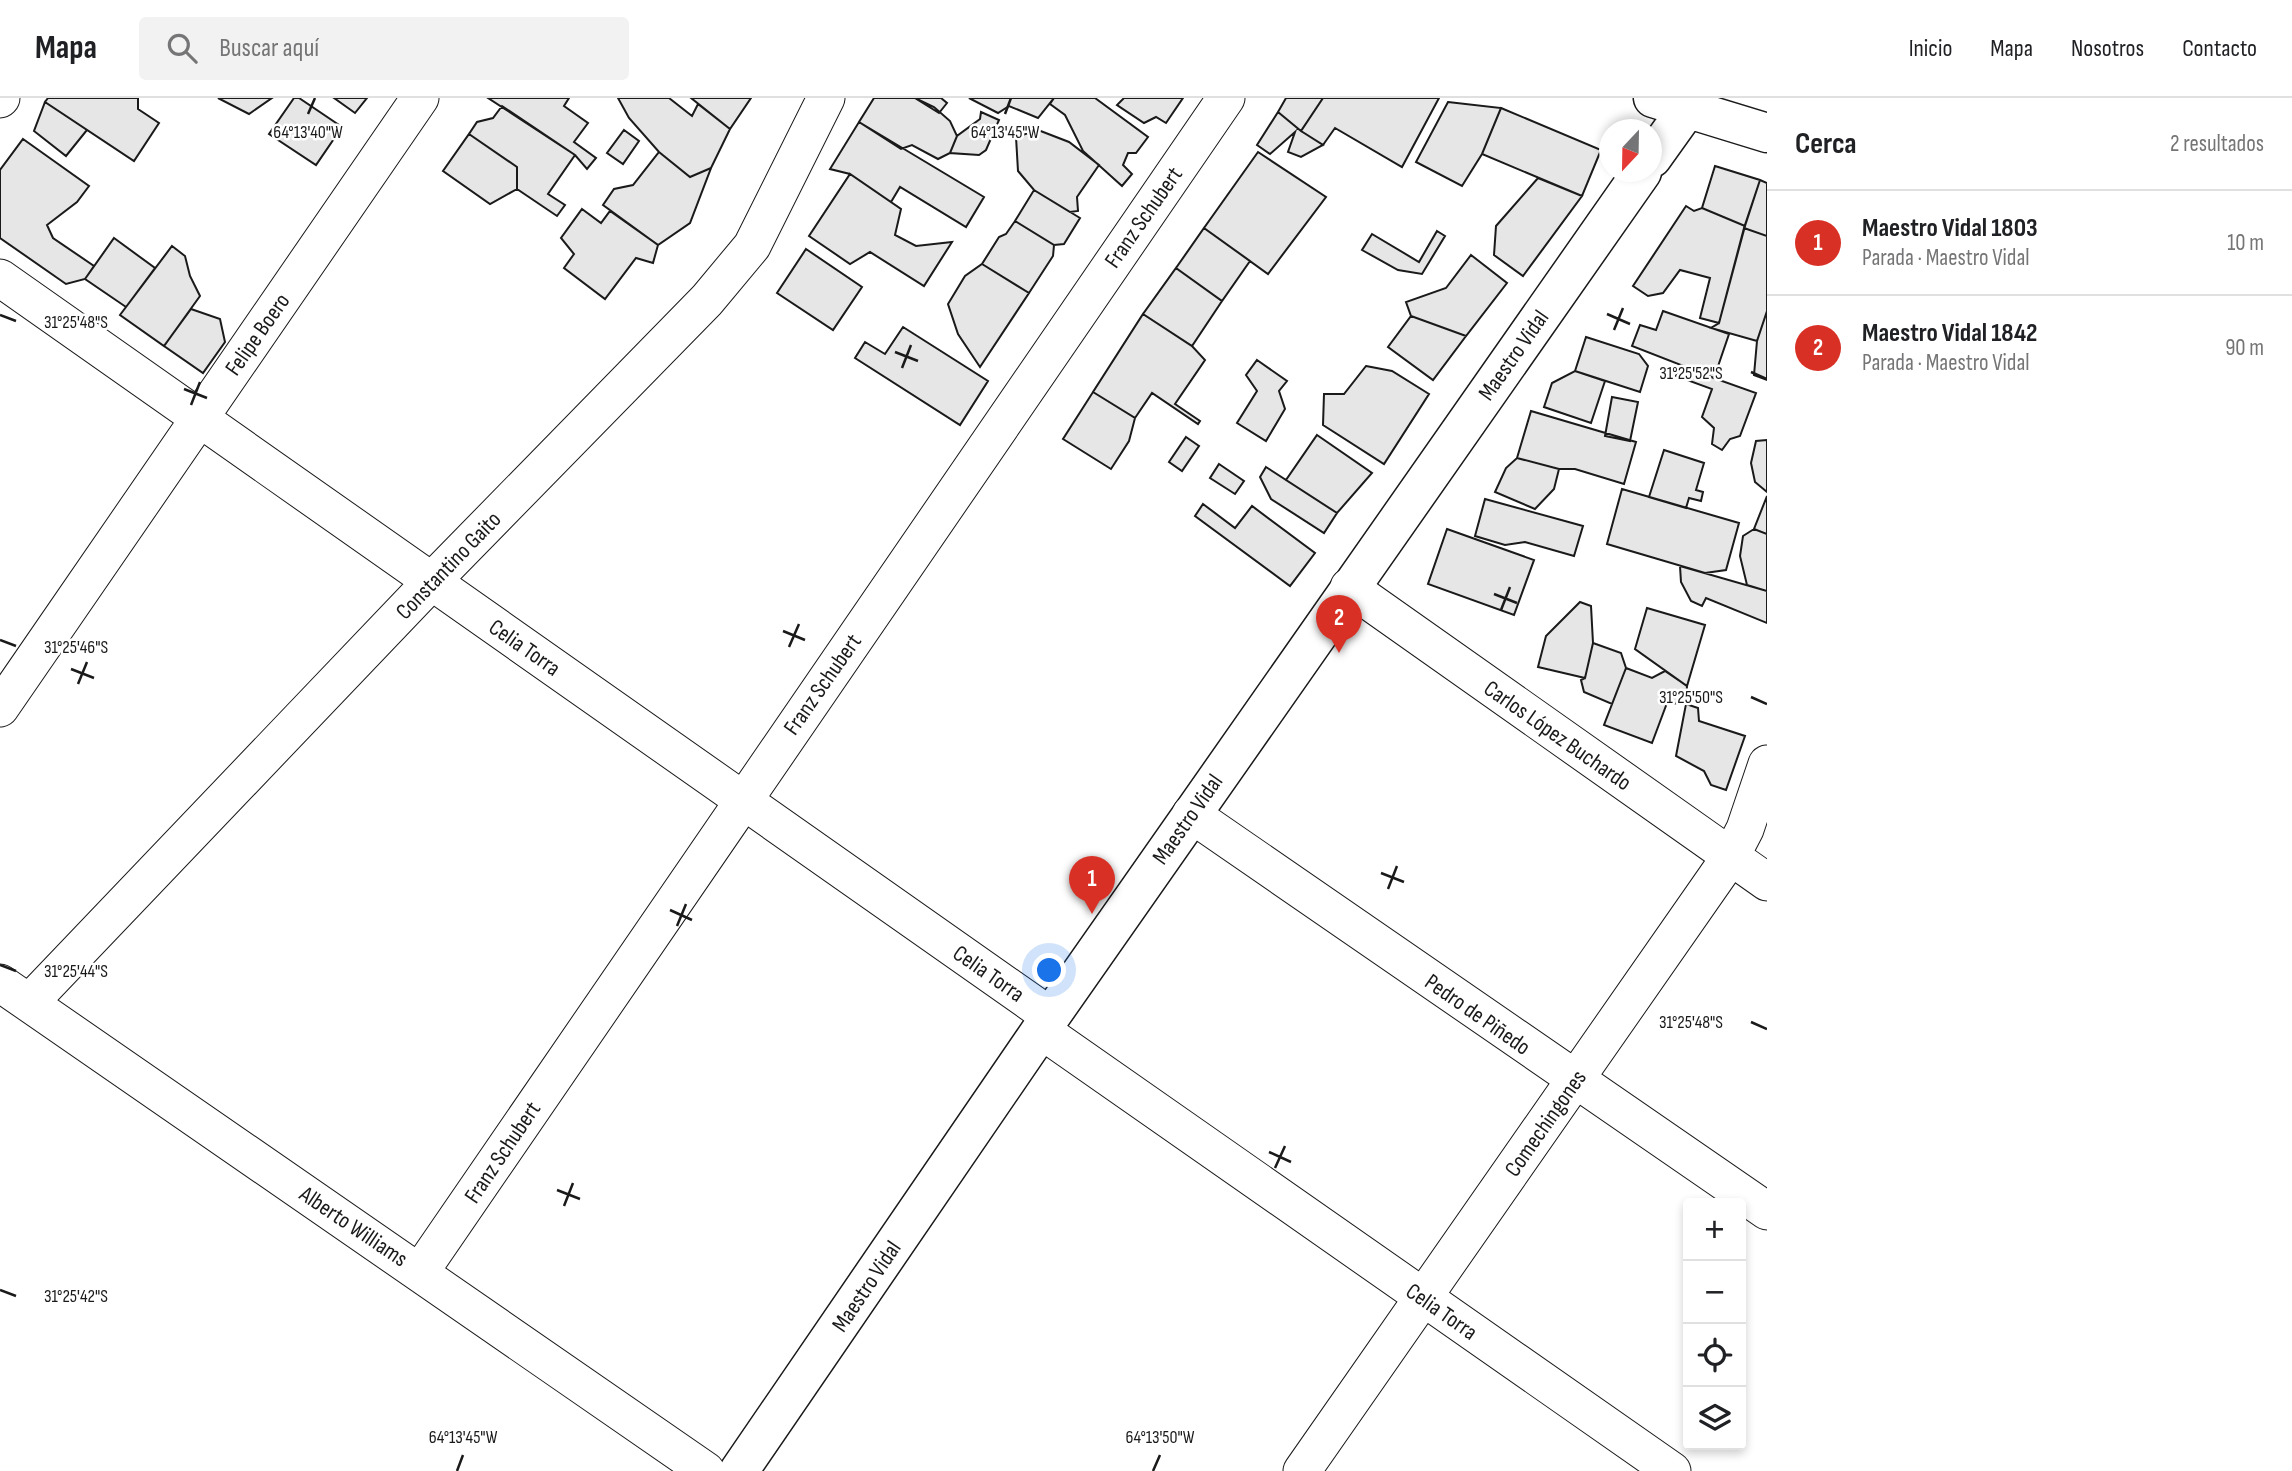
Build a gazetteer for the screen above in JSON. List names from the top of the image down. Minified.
{"streets":{"main road":["Maestro Vidal"],"street":["Franz Schubert","Felipe Boero","Constantino Gaito","Celia Torra","Carlos López Buchardo","Pedro de Piñedo","Comechingones","Alberto Williams"]},"crossings":[["Franz Schubert","Celia Torra"],["Franz Schubert","Alberto Williams"],["Felipe Boero","Celia Torra"],["Maestro Vidal","Celia Torra"],["Maestro Vidal","Carlos López Buchardo"],["Maestro Vidal","Pedro de Piñedo"],["Constantino Gaito","Celia Torra"],["Constantino Gaito","Alberto Williams"],["Celia Torra","Comechingones"],["Carlos López Buchardo","Comechingones"],["Pedro de Piñedo","Comechingones"]],"north":"bottom","page":{"header":"Mapa","search":"Buscar aquí","nav":["Inicio","Mapa","Nosotros","Contacto"],"heading":["Cerca","2 resultados"],"list":[{"mark":"1","name":"Maestro Vidal 1803","note":"Parada · Maestro Vidal","value":"10 m"},{"mark":"2","name":"Maestro Vidal 1842","note":"Parada · Maestro Vidal","value":"90 m"}],"pins":["2","1"],"map_buttons":["+","−"]},"coordinates":["64°13'40\"W","64°13'45\"W","31°25'48\"S","31°25'52\"S","31°25'46\"S","31°25'50\"S","31°25'44\"S","31°25'42\"S","64°13'50\"W"]}
